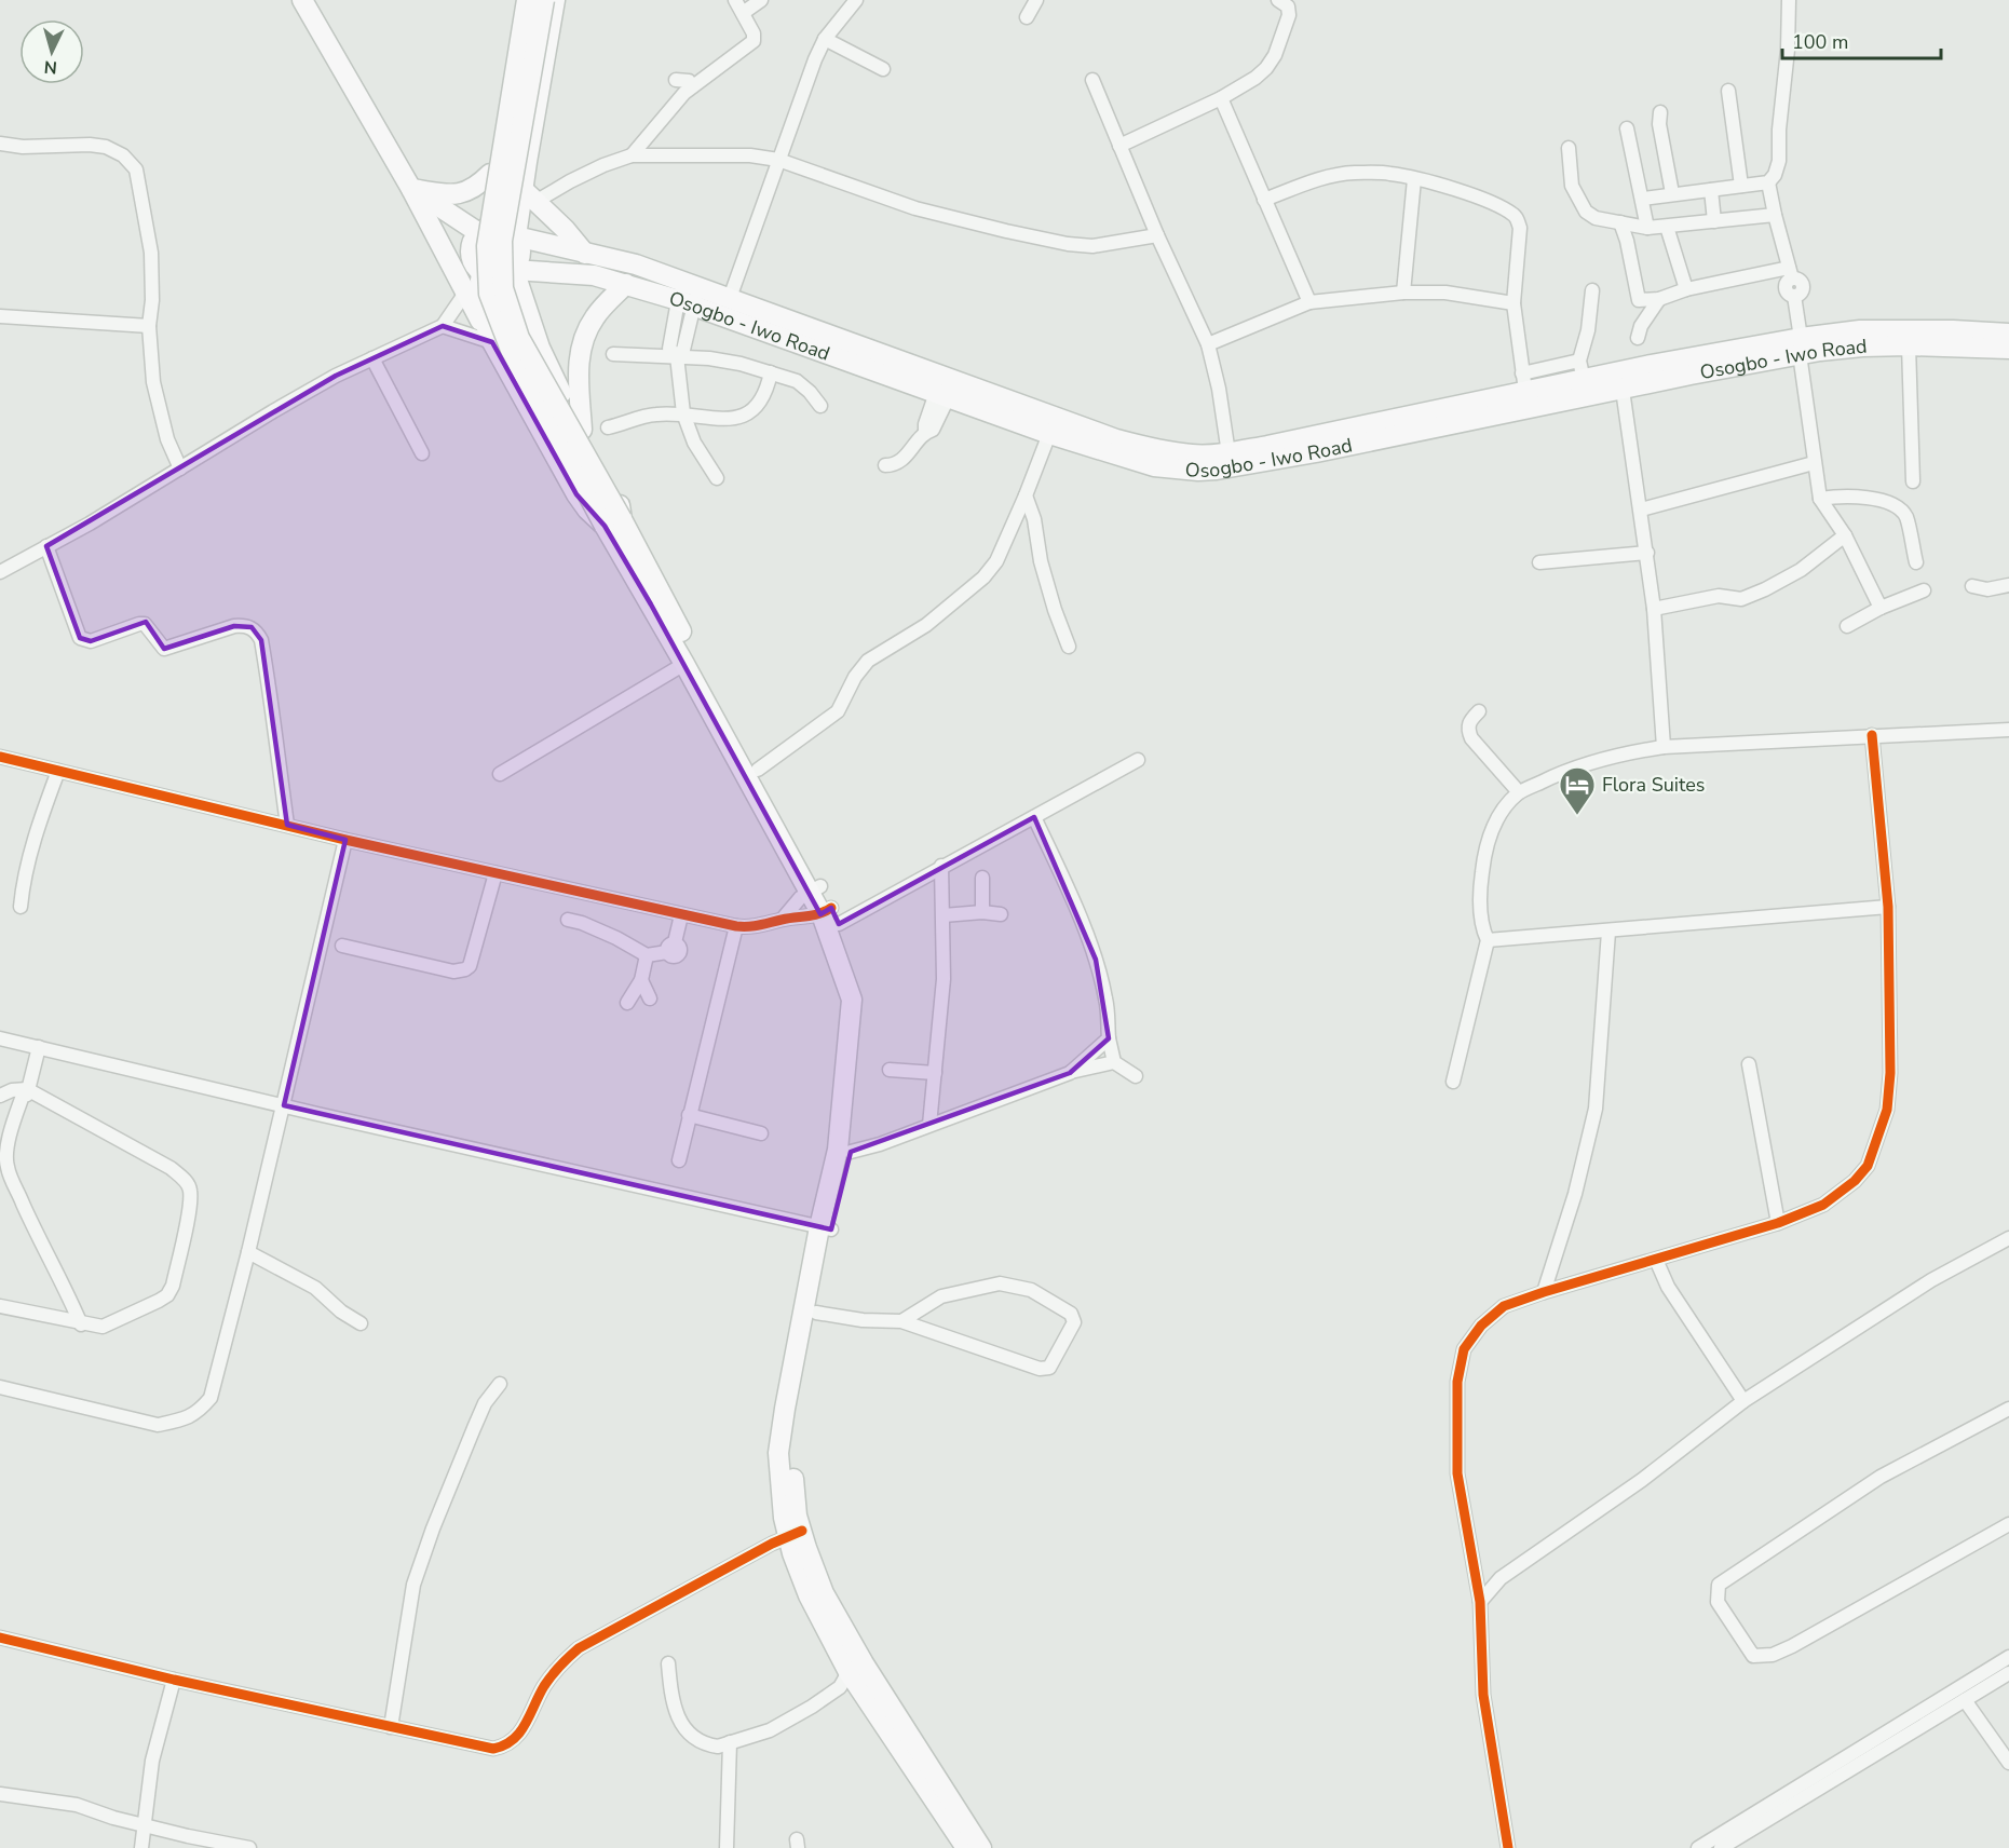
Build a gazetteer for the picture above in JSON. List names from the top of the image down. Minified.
{"streets":{"main road":["Osogbo - Iwo Road"]},"places":{"hotel":["Flora Suites"]},"scale_bar":"100 m","north":"bottom"}
